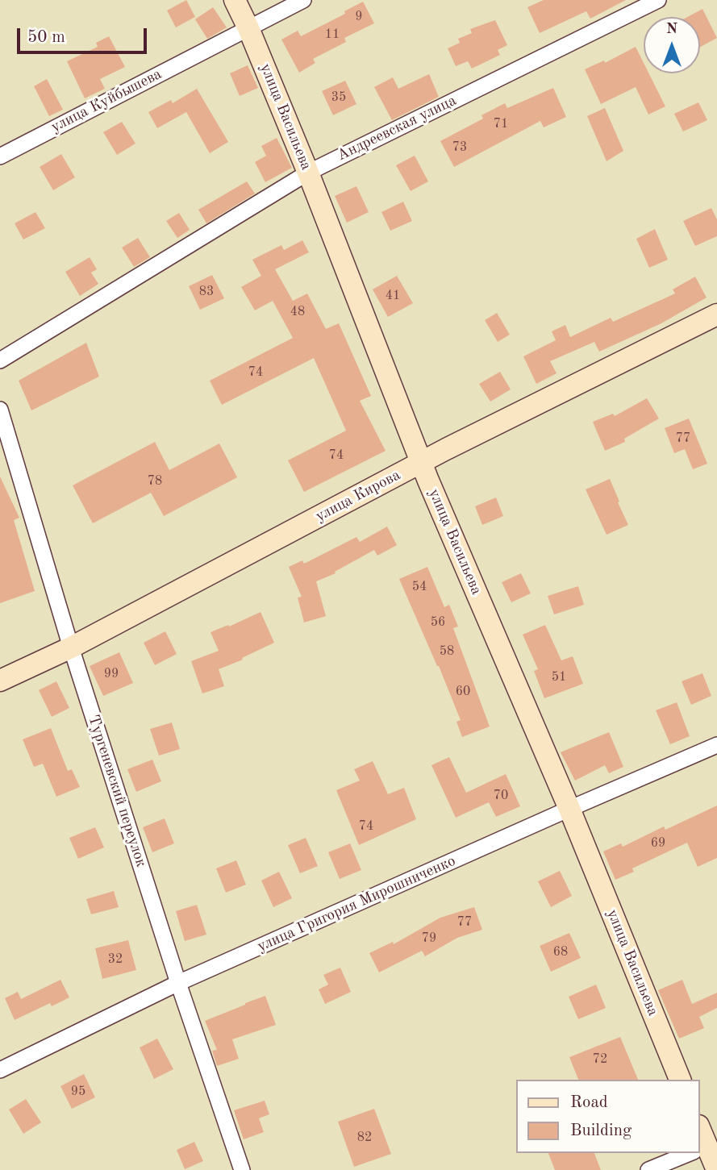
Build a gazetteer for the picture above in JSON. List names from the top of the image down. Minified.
{"streets":{"street":["улица Куйбышева","улица Васильева","Андреевская улица","улица Кирова","Тургеневский переулок","улица Григория Мирошниченко"]},"crossings":[["улица Куйбышева","улица Васильева"],["улица Васильева","Андреевская улица"],["улица Васильева","улица Кирова"],["улица Васильева","улица Григория Мирошниченко"],["улица Кирова","Тургеневский переулок"],["Тургеневский переулок","улица Григория Мирошниченко"]],"house_numbers":["9","11","35","71","73","83","41","48","74","77","74","78","54","56","58","99","51","60","70","74","69","77","79","68","32","72","95","82"],"legend":["Road","Building"],"scale_bar":"50 m","north":"top"}
